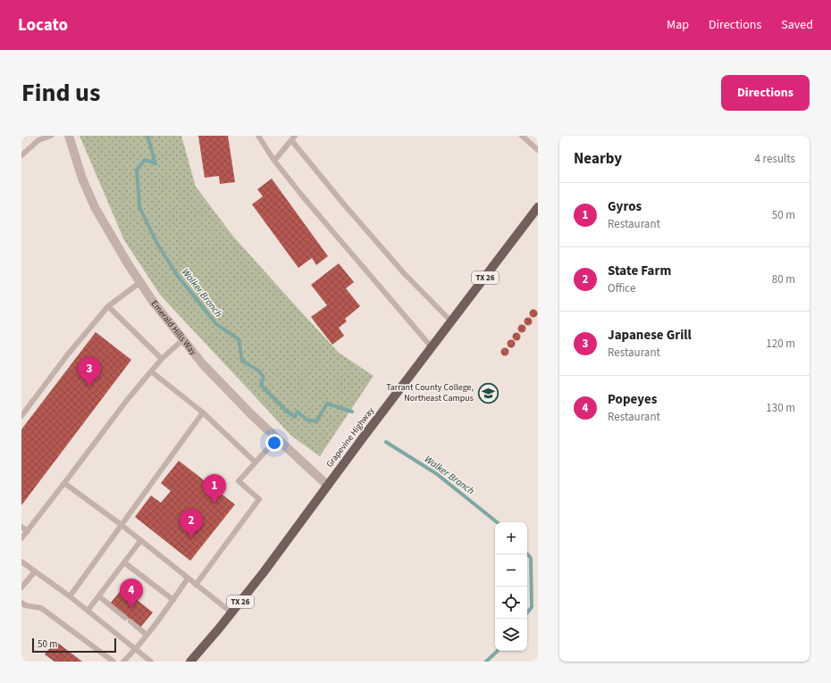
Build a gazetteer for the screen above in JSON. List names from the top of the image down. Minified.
{"streets":{"main road":["TX 26","Grapevine Highway"],"street":["Emerald Hills Way"]},"crossings":[["Emerald Hills Way","Grapevine Highway"]],"water":["Walker Branch"],"places":{"school or university":["Tarrant County College, Northeast Campus"]},"scale_bar":"50 m","page":{"header":"Locato","nav":["Map","Directions","Saved"],"title":"Find us","buttons":"Directions","heading":["Nearby","4 results"],"list":[{"mark":"1","name":"Gyros","note":"Restaurant","value":"50 m"},{"mark":"2","name":"State Farm","note":"Office","value":"80 m"},{"mark":"3","name":"Japanese Grill","note":"Restaurant","value":"120 m"},{"mark":"4","name":"Popeyes","note":"Restaurant","value":"130 m"}],"pins":["3","1","2","4"],"map_buttons":["+","−"],"scale":"50 m"}}
